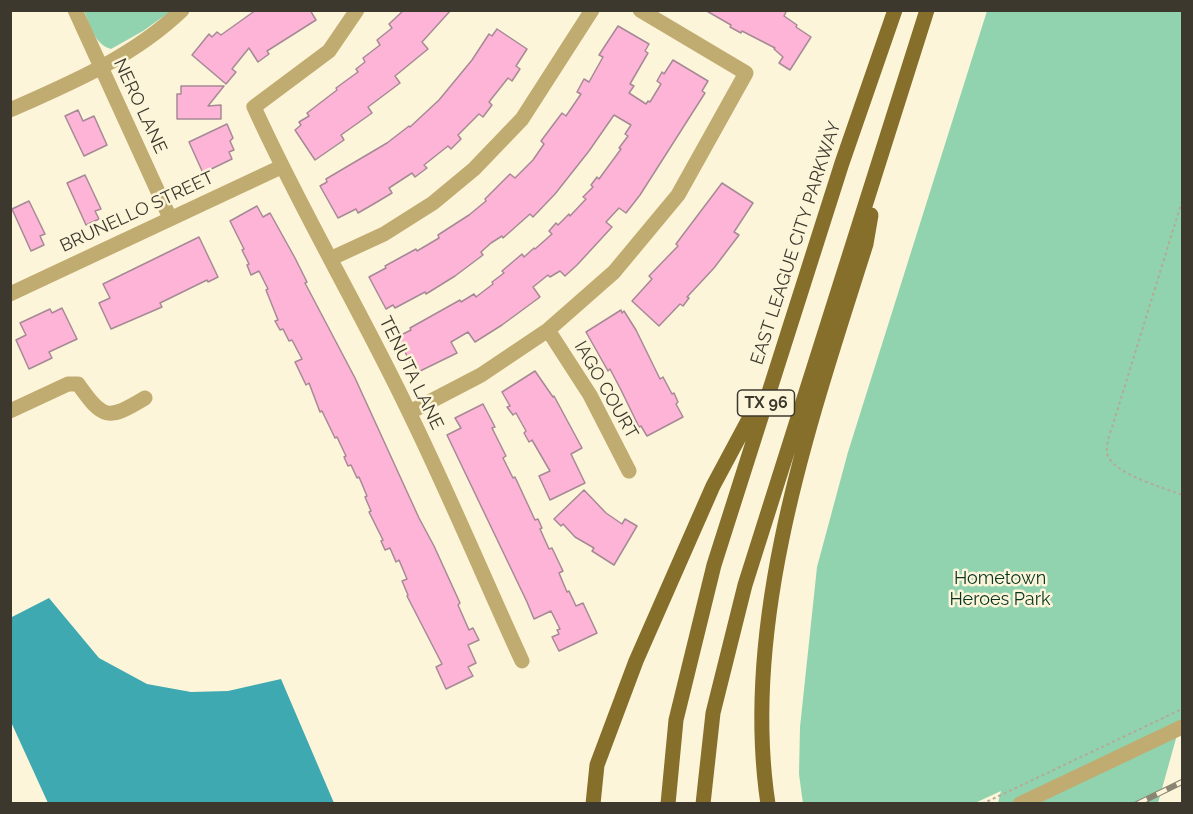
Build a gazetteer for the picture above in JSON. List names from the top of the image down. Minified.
{"streets":{"main road":["EAST LEAGUE CITY PARKWAY","TX 96"],"street":["NERO LANE","BRUNELLO STREET","TENUTA LANE","IAGO COURT"]},"crossings":[["NERO LANE","BRUNELLO STREET"],["BRUNELLO STREET","TENUTA LANE"]],"parks":["Hometown Heroes Park"]}
